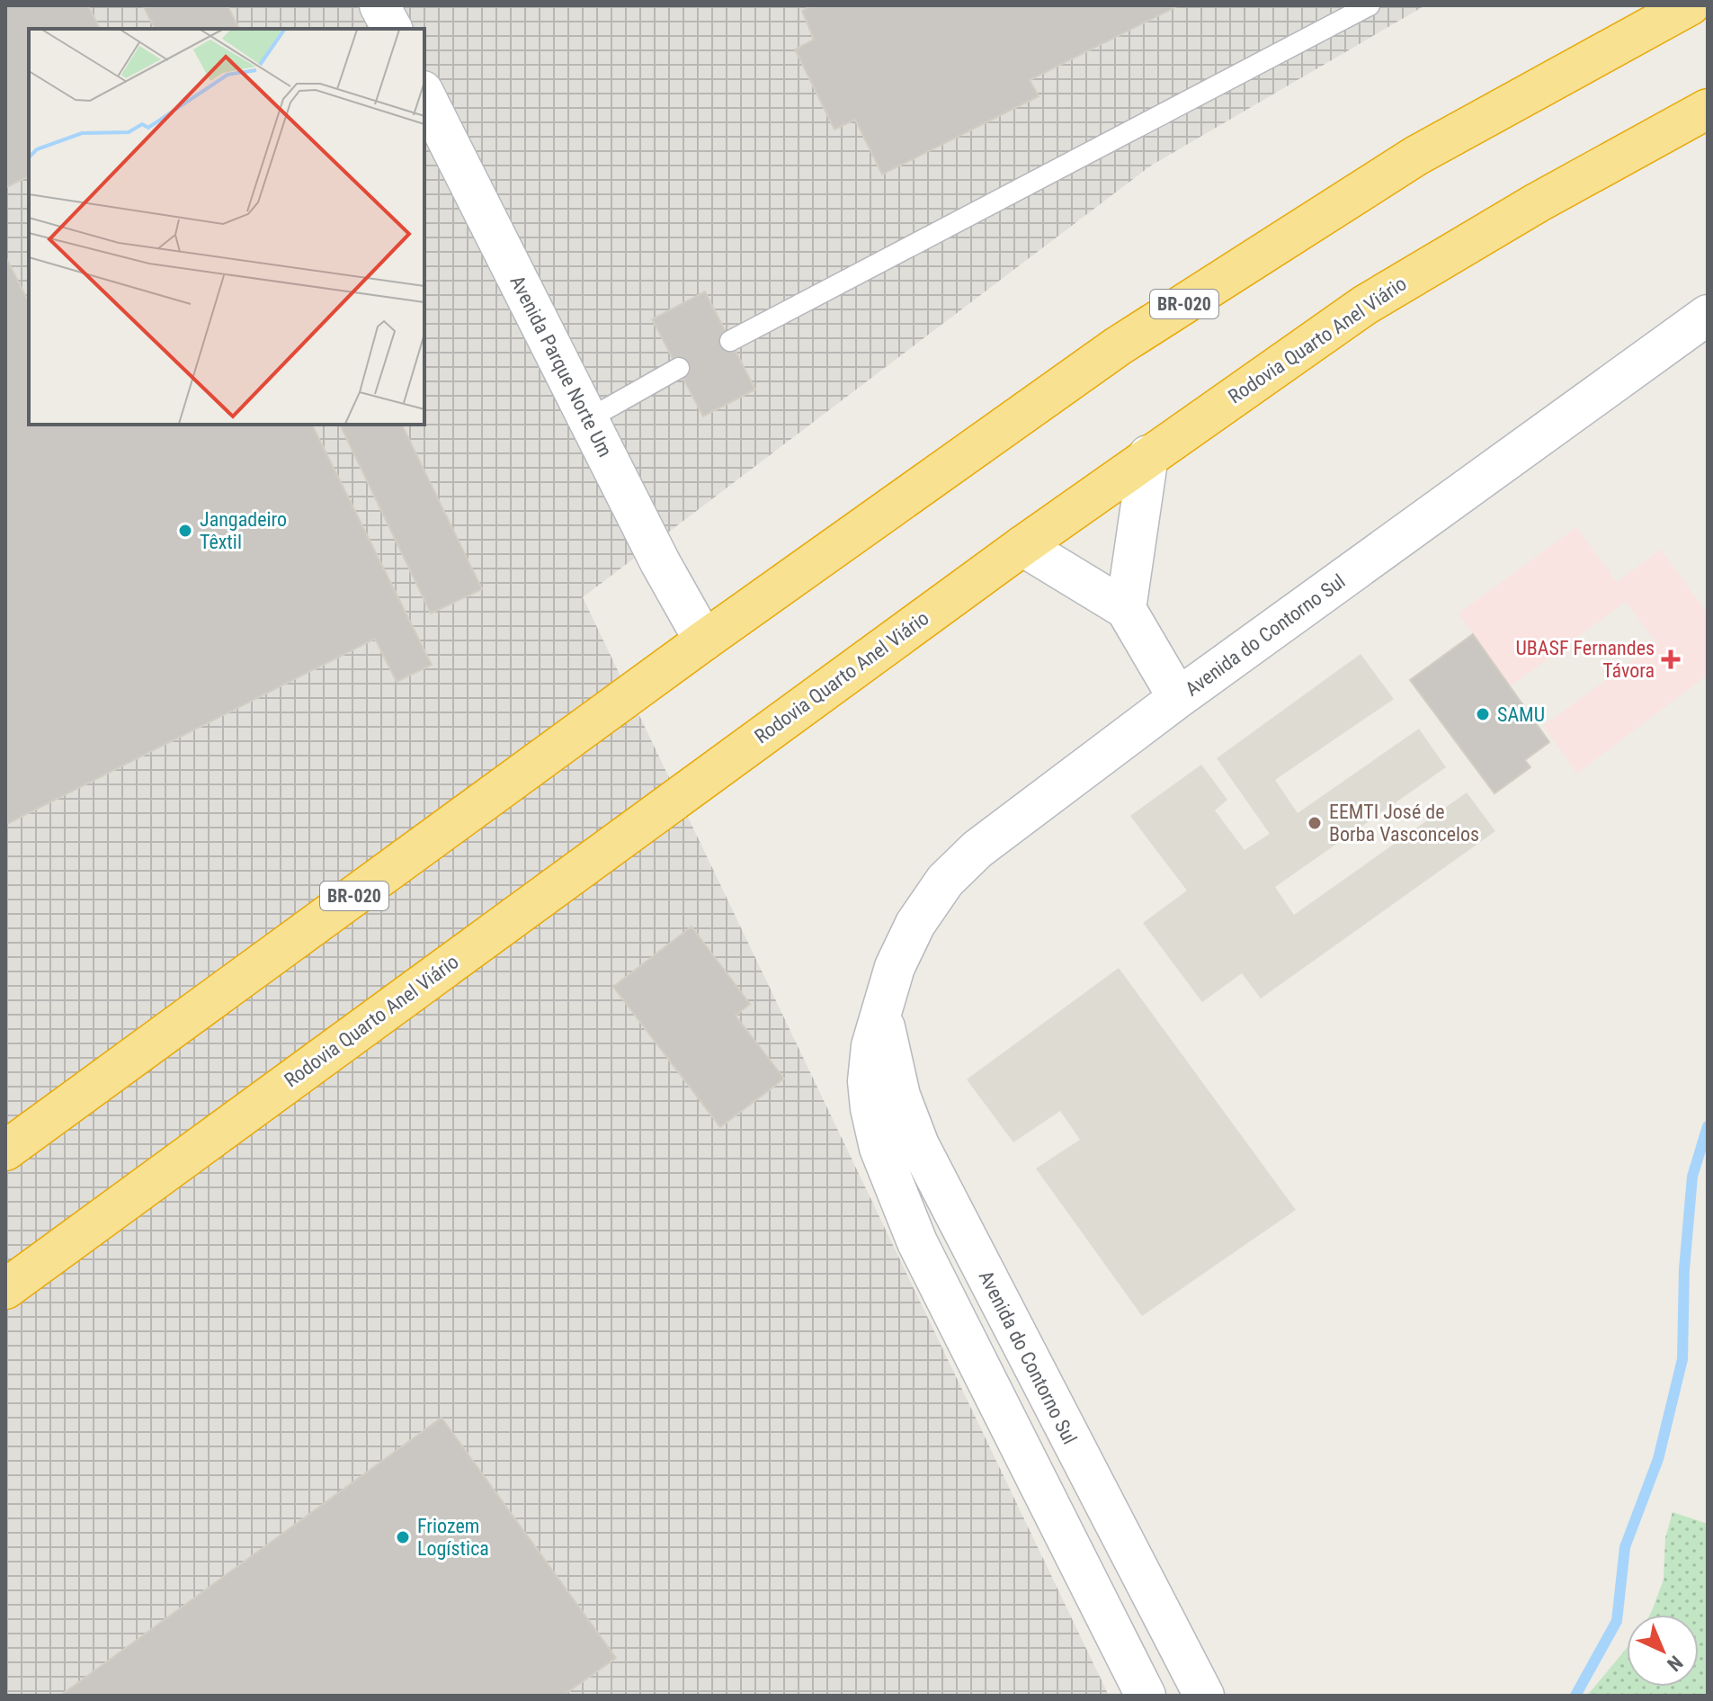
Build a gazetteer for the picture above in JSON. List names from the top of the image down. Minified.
{"streets":{"highway":["BR-020","Rodovia Quarto Anel Viário"],"street":["Avenida Parque Norte Um","Avenida do Contorno Sul"]},"crossings":[["BR-020","Avenida Parque Norte Um"]],"places":{"other":["Jangadeiro Têxtil","SAMU","EEMTI José de Borba Vasconcelos","Friozem Logística"],"health":["UBASF Fernandes Távora"]},"north":"bottom right"}
